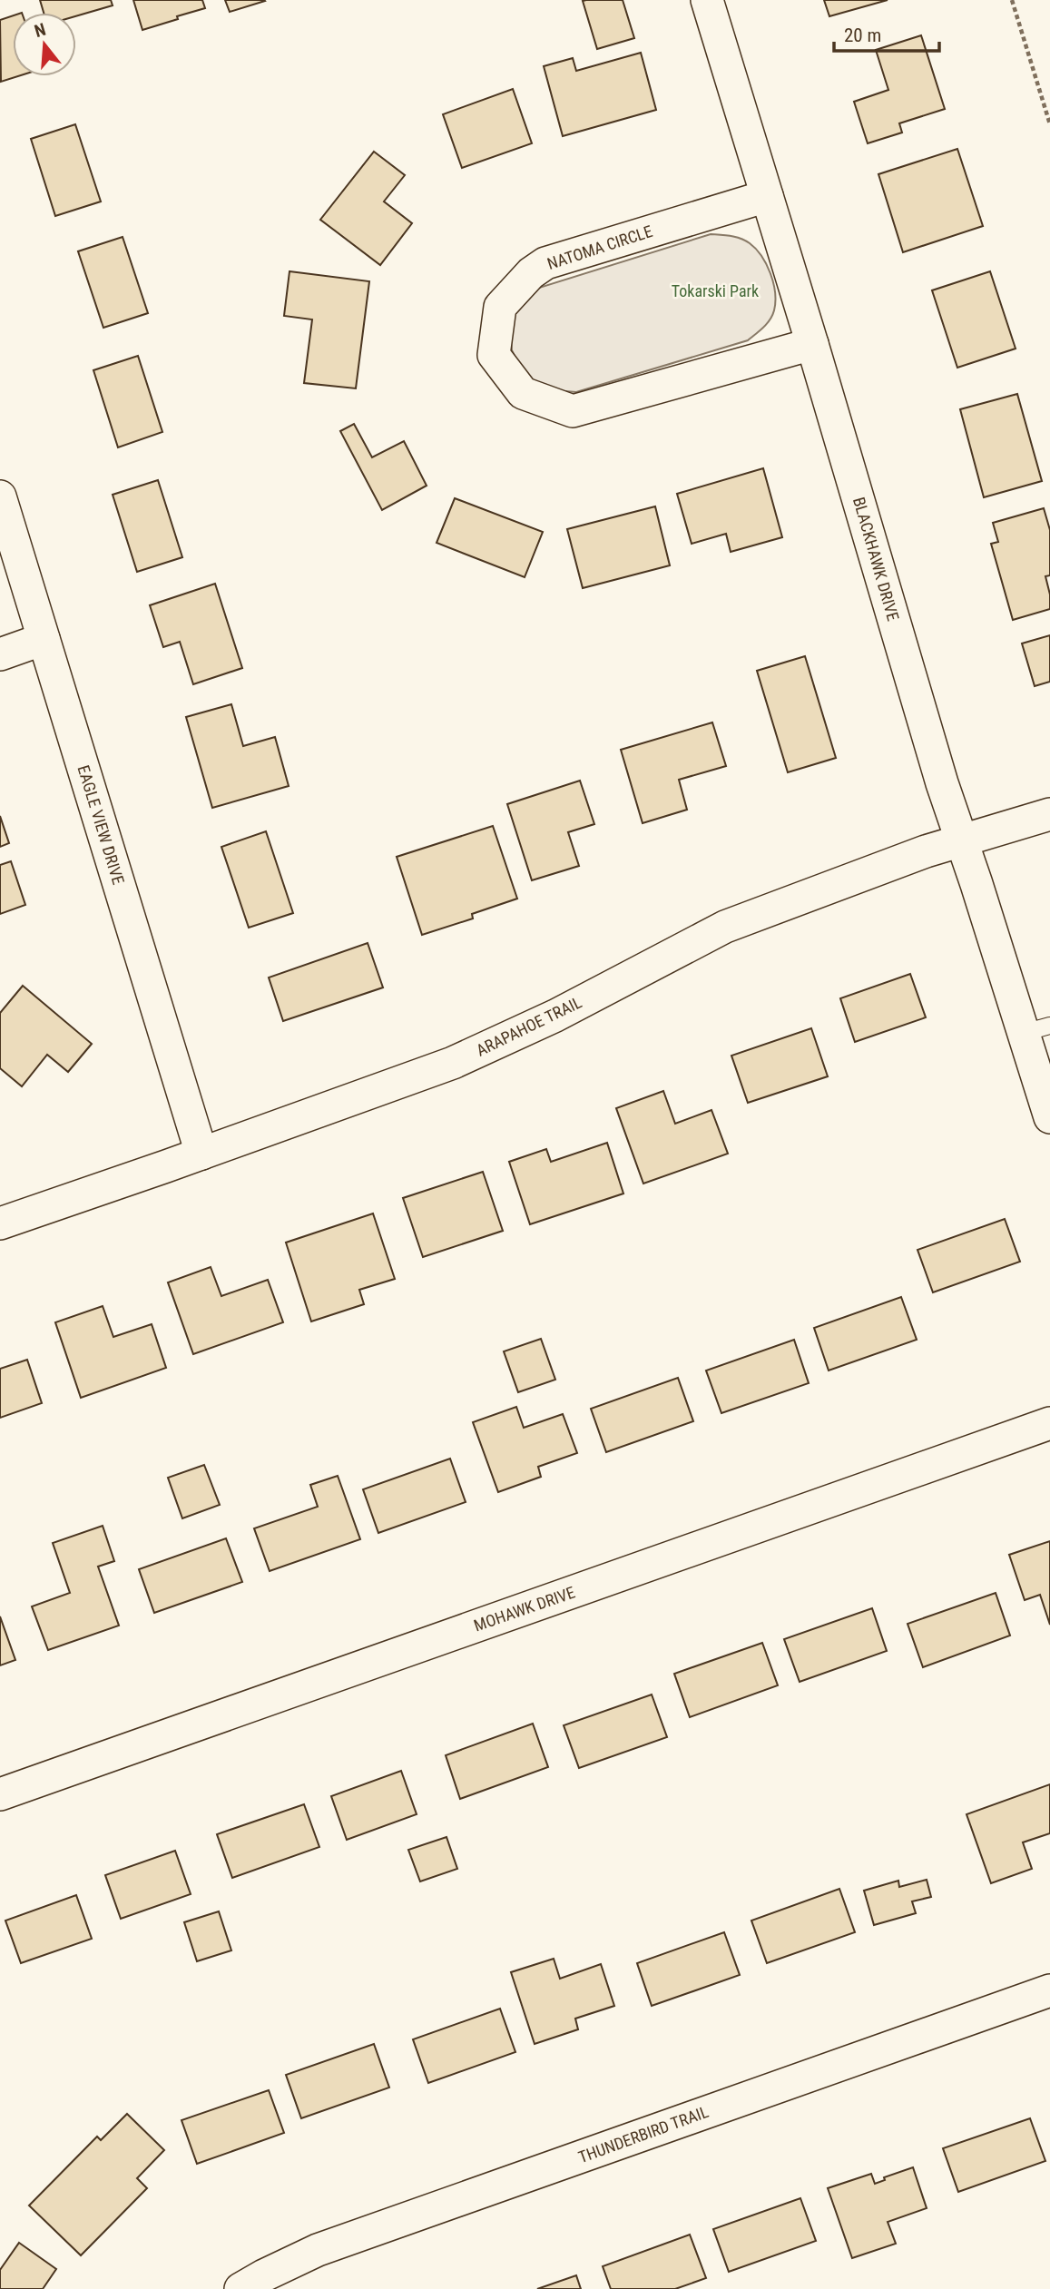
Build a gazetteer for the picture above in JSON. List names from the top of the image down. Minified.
{"streets":{"street":["NATOMA CIRCLE","BLACKHAWK DRIVE","EAGLE VIEW DRIVE","ARAPAHOE TRAIL","MOHAWK DRIVE","THUNDERBIRD TRAIL"]},"crossings":[["NATOMA CIRCLE","BLACKHAWK DRIVE"],["BLACKHAWK DRIVE","ARAPAHOE TRAIL"],["EAGLE VIEW DRIVE","ARAPAHOE TRAIL"]],"parks":["Tokarski Park"],"scale_bar":"20 m","north":"top"}
